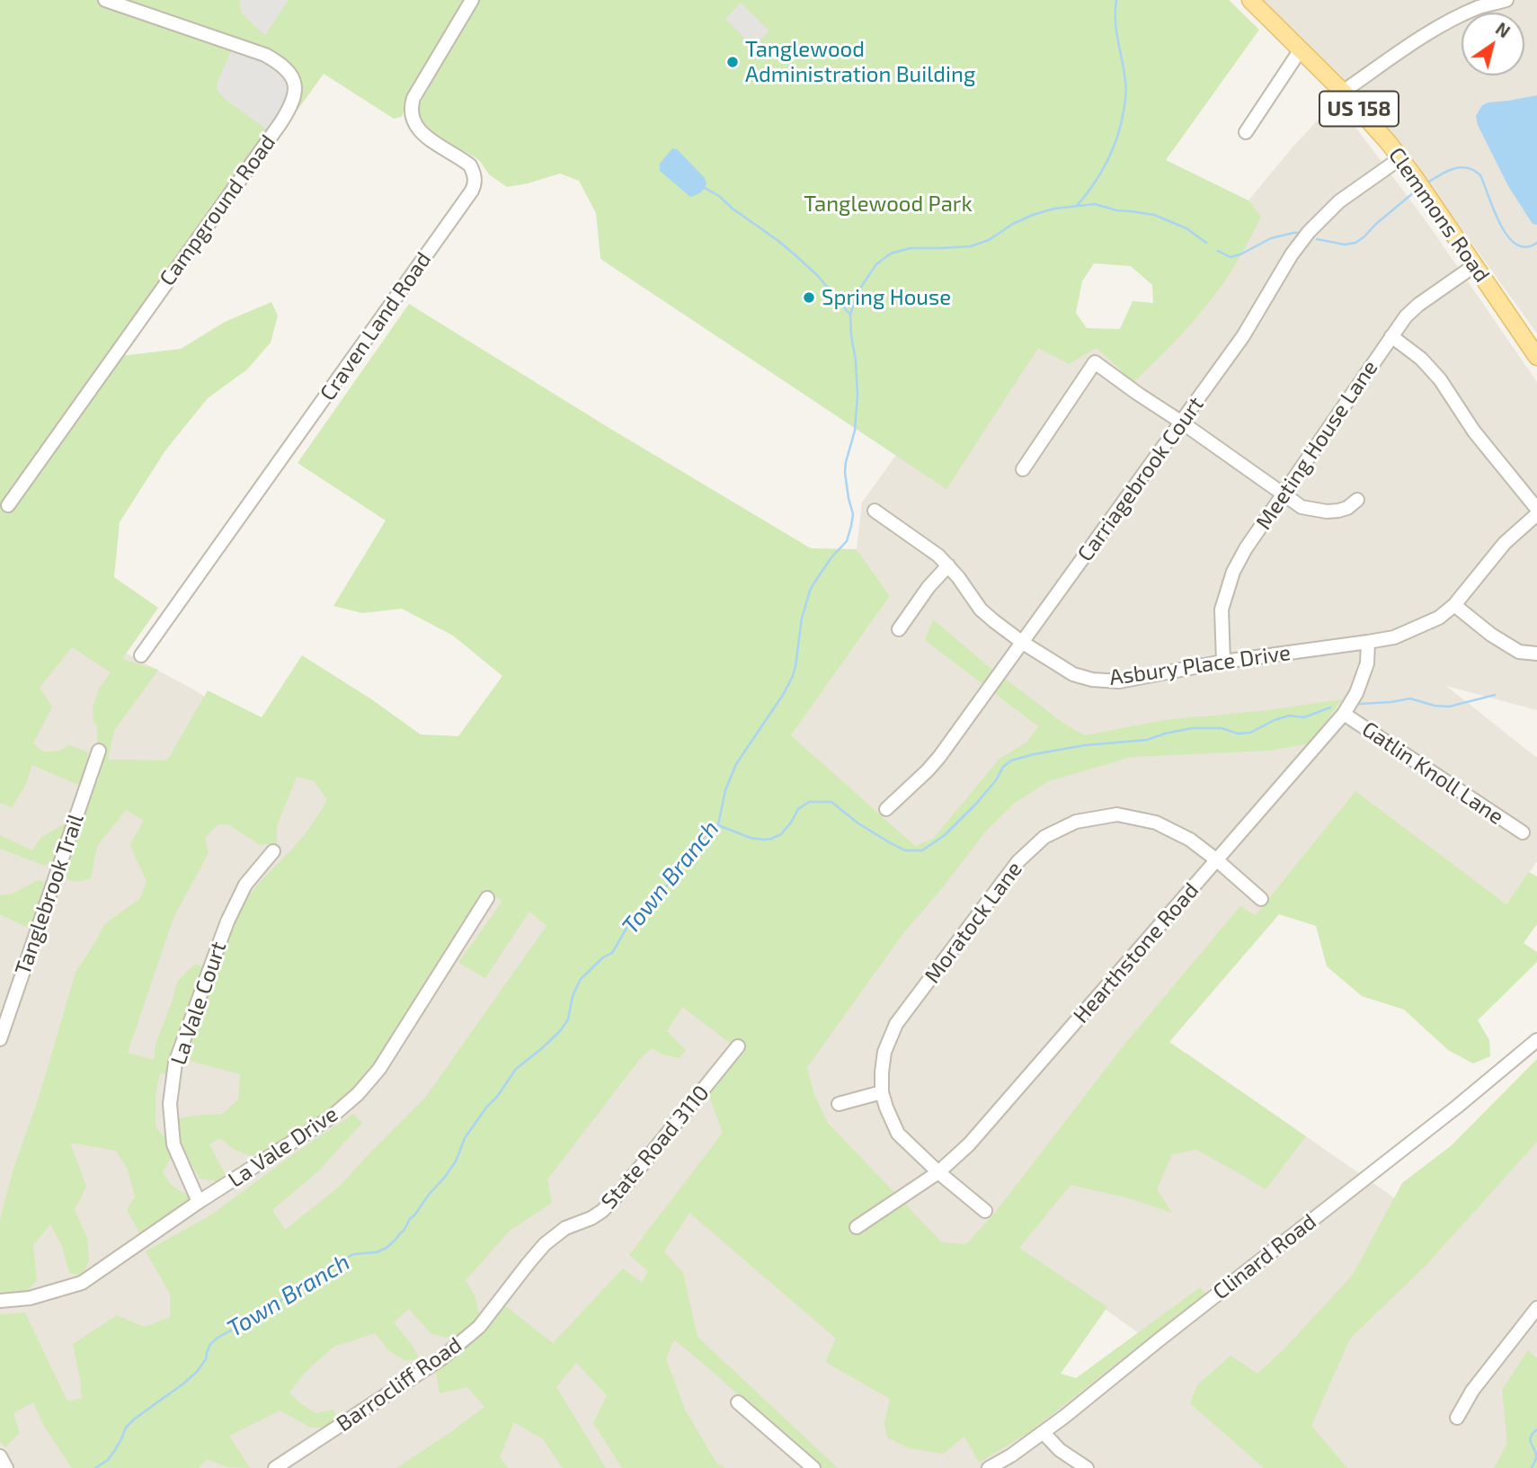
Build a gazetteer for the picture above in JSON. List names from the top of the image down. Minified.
{"streets":{"main road":["US 158","Clemmons Road"],"street":["Campground Road","Craven Land Road","Meeting House Lane","Carriagebrook Court","Asbury Place Drive","Gatlin Knoll Lane","Tanglebrook Trail","Moratock Lane","Hearthstone Road","La Vale Court","La Vale Drive","State Road 3110","Clinard Road","Barrocliff Road"]},"crossings":[["Clemmons Road","Meeting House Lane"],["Clemmons Road","Carriagebrook Court"],["Meeting House Lane","Asbury Place Drive"],["Carriagebrook Court","Asbury Place Drive"],["Asbury Place Drive","Hearthstone Road"],["Gatlin Knoll Lane","Hearthstone Road"],["Moratock Lane","Hearthstone Road"],["La Vale Court","La Vale Drive"],["State Road 3110","Barrocliff Road"]],"water":["Town Branch"],"parks":["Tanglewood Park"],"places":["Tanglewood Administration Building","Spring House"],"north":"top right"}
